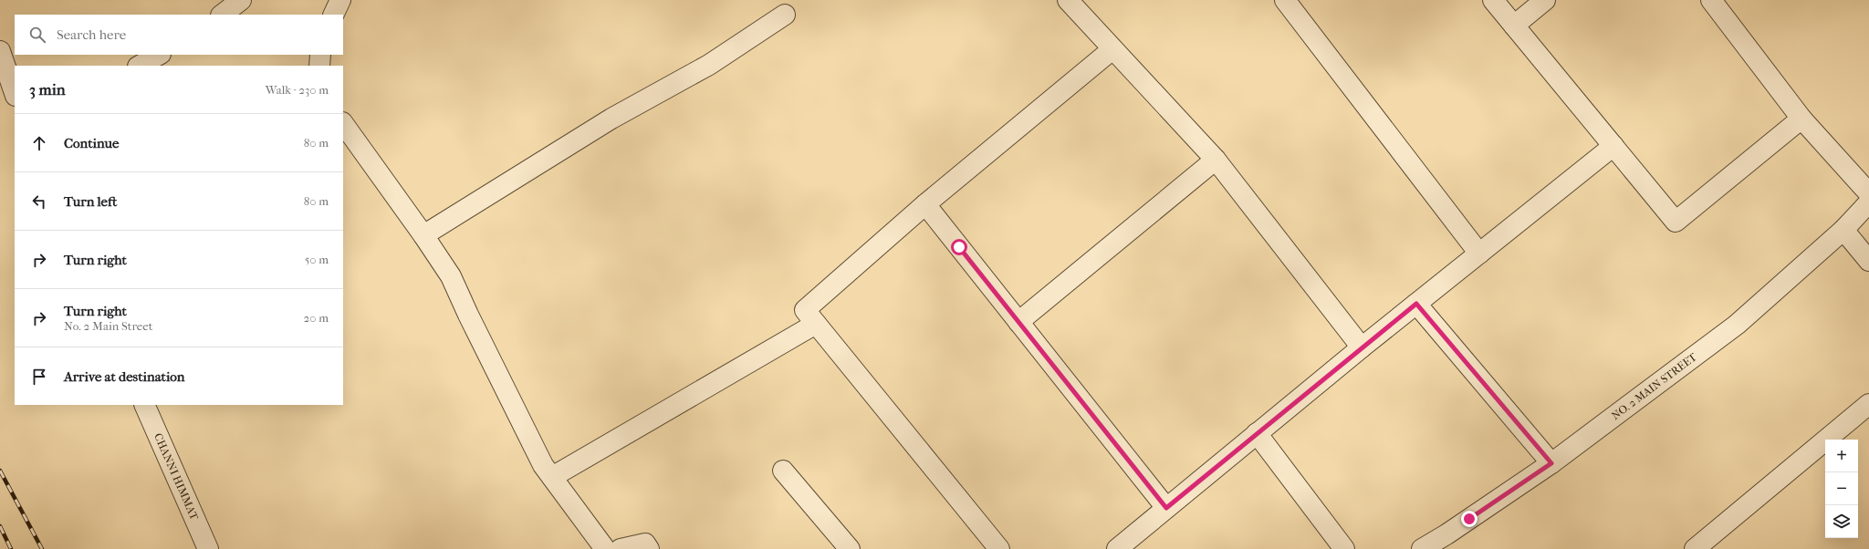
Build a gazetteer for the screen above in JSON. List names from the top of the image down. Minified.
{"streets":{"street":["NO. 2 MAIN STREET","CHANNI HIMMAT"]},"page":{"search":"Search here","heading":["3 min","Walk · 230 m"],"list":[["Continue","80 m"],["Turn left","80 m"],["Turn right","50 m"],["Turn right","No. 2 Main Street","20 m"],"Arrive at destination"],"map_buttons":["+","−"]}}
